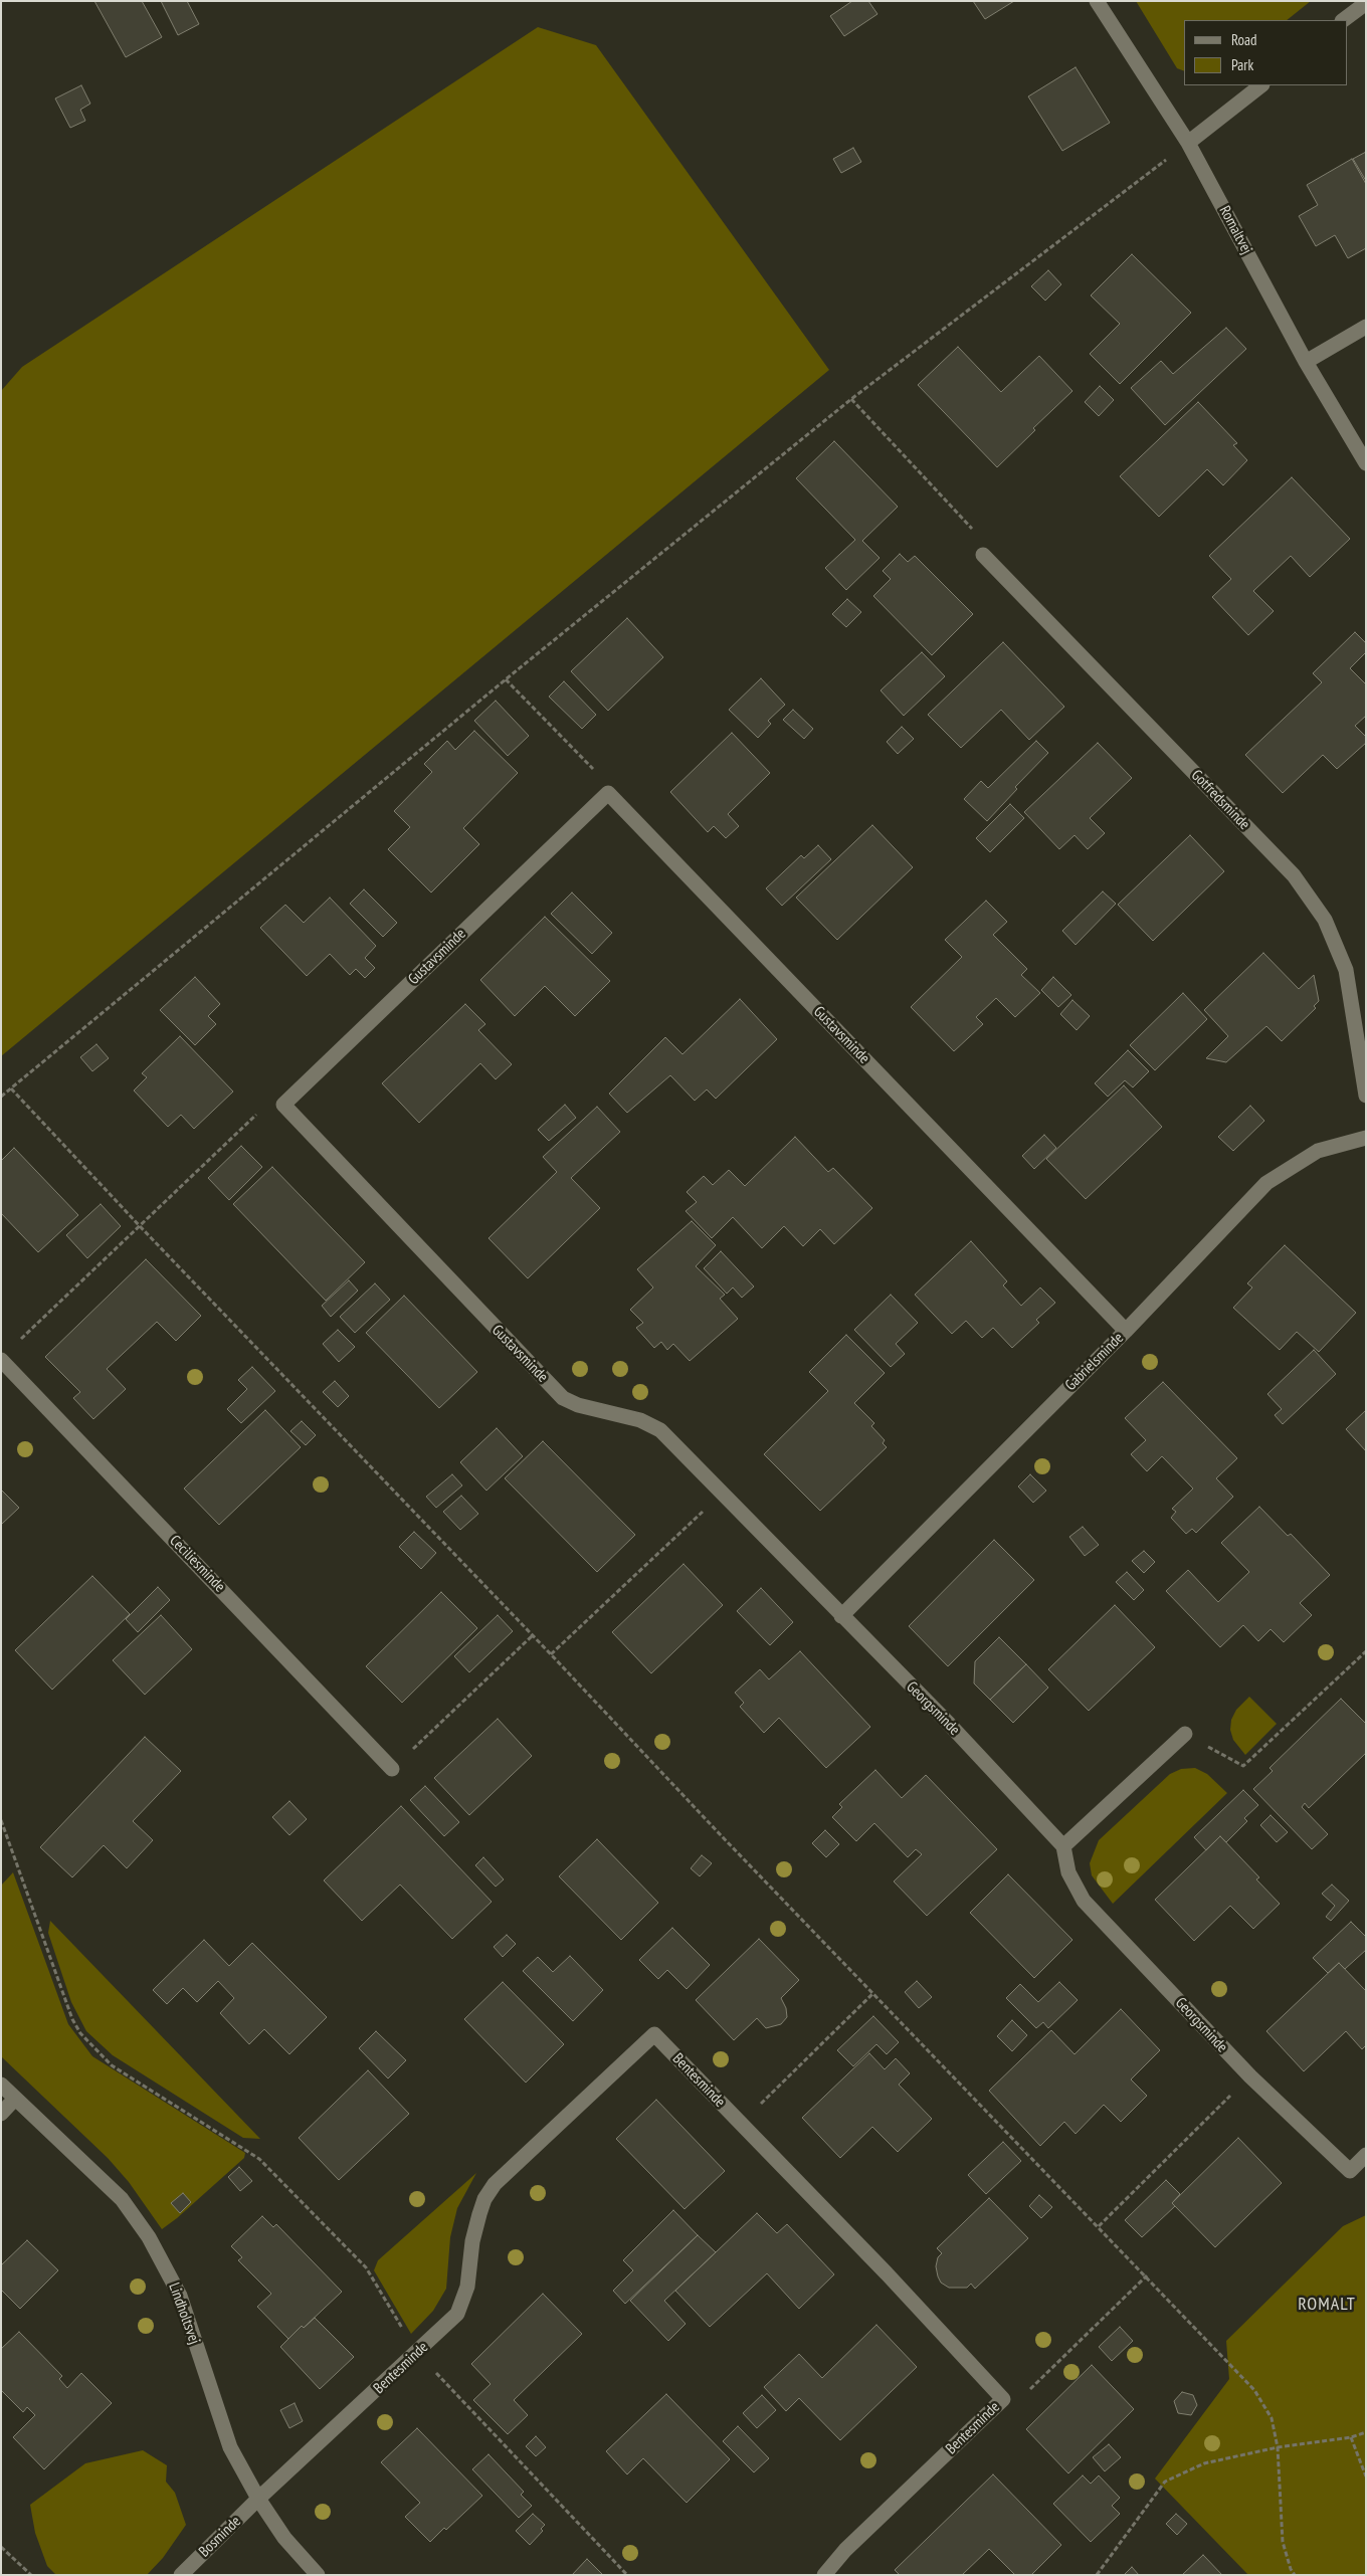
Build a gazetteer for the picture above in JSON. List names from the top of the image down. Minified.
{"streets":{"street":["Romaltvej","Gotfredsminde","Gustavsminde","Gabrielsminde","Ceciliesminde","Georgsminde","Bentesminde","Lindholtsvej","Bosminde"]},"crossings":[["Gustavsminde","Gabrielsminde"],["Gustavsminde","Georgsminde"],["Gabrielsminde","Georgsminde"],["Bentesminde","Lindholtsvej"],["Bentesminde","Bosminde"],["Lindholtsvej","Bosminde"]],"districts":["ROMALT"],"legend":["Road","Park"]}
